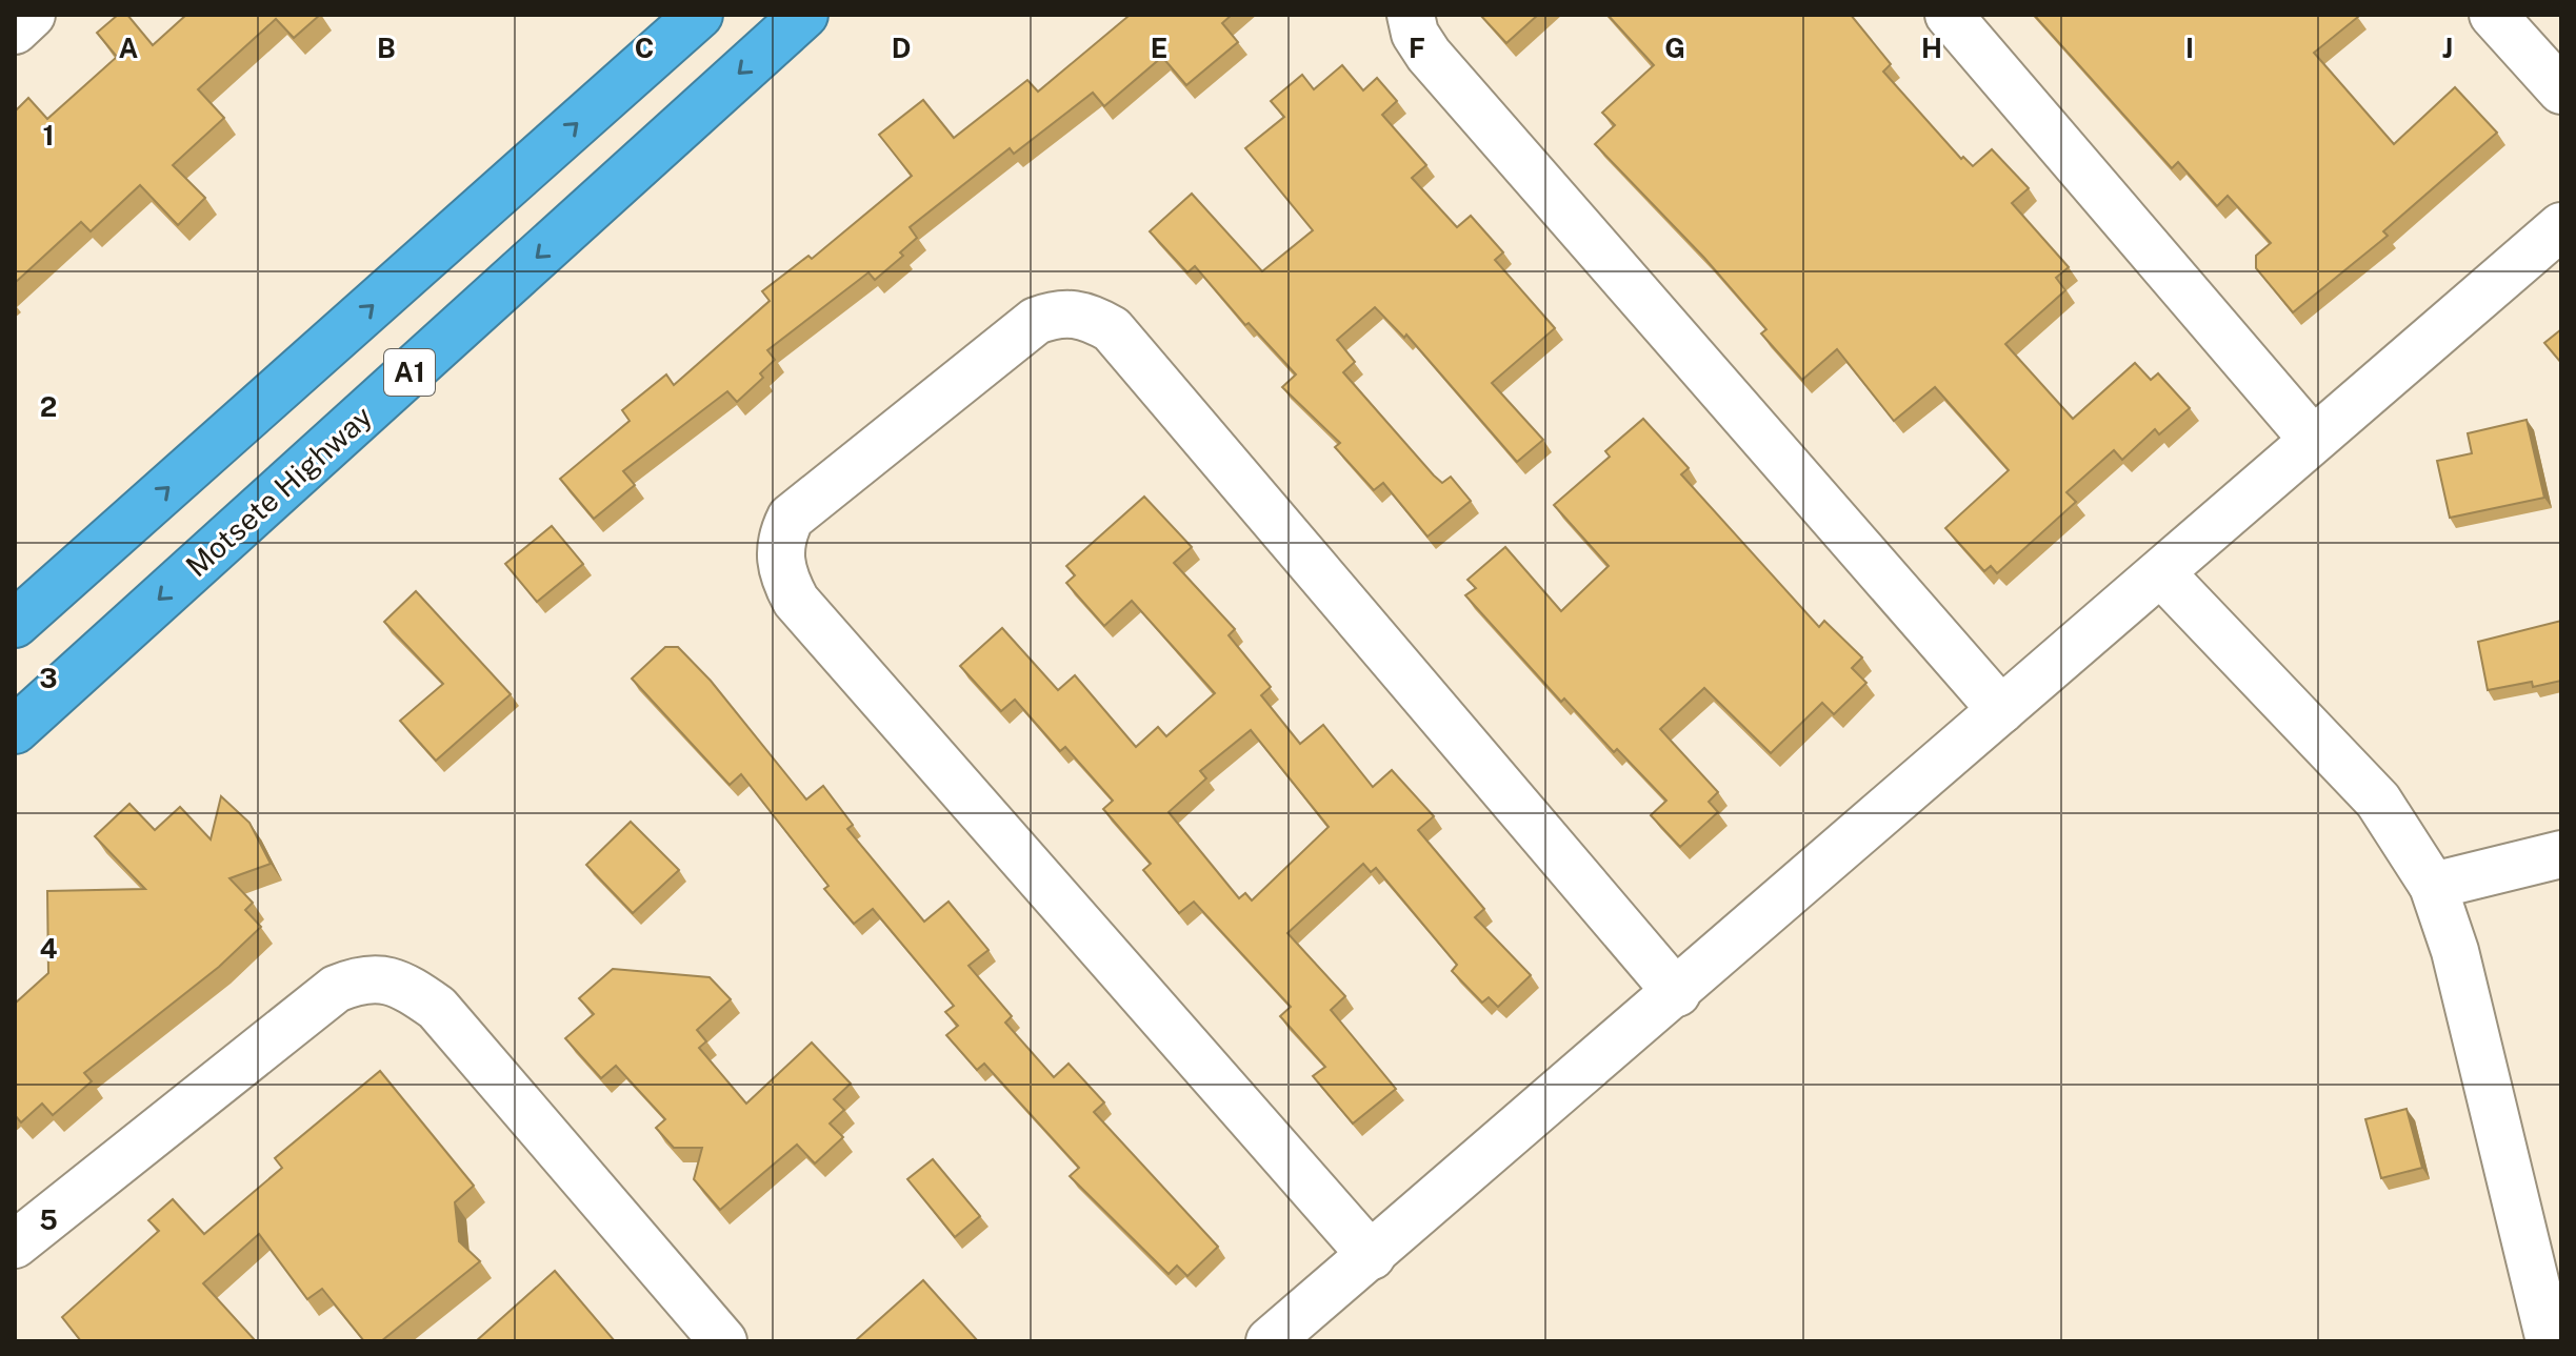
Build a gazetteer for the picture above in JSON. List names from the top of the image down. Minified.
{"streets":{"highway":["A1","Motsete Highway"]},"grid":{"columns":["A","B","C","D","E","F","G","H","I","J"],"rows":["1","2","3","4","5"]}}
